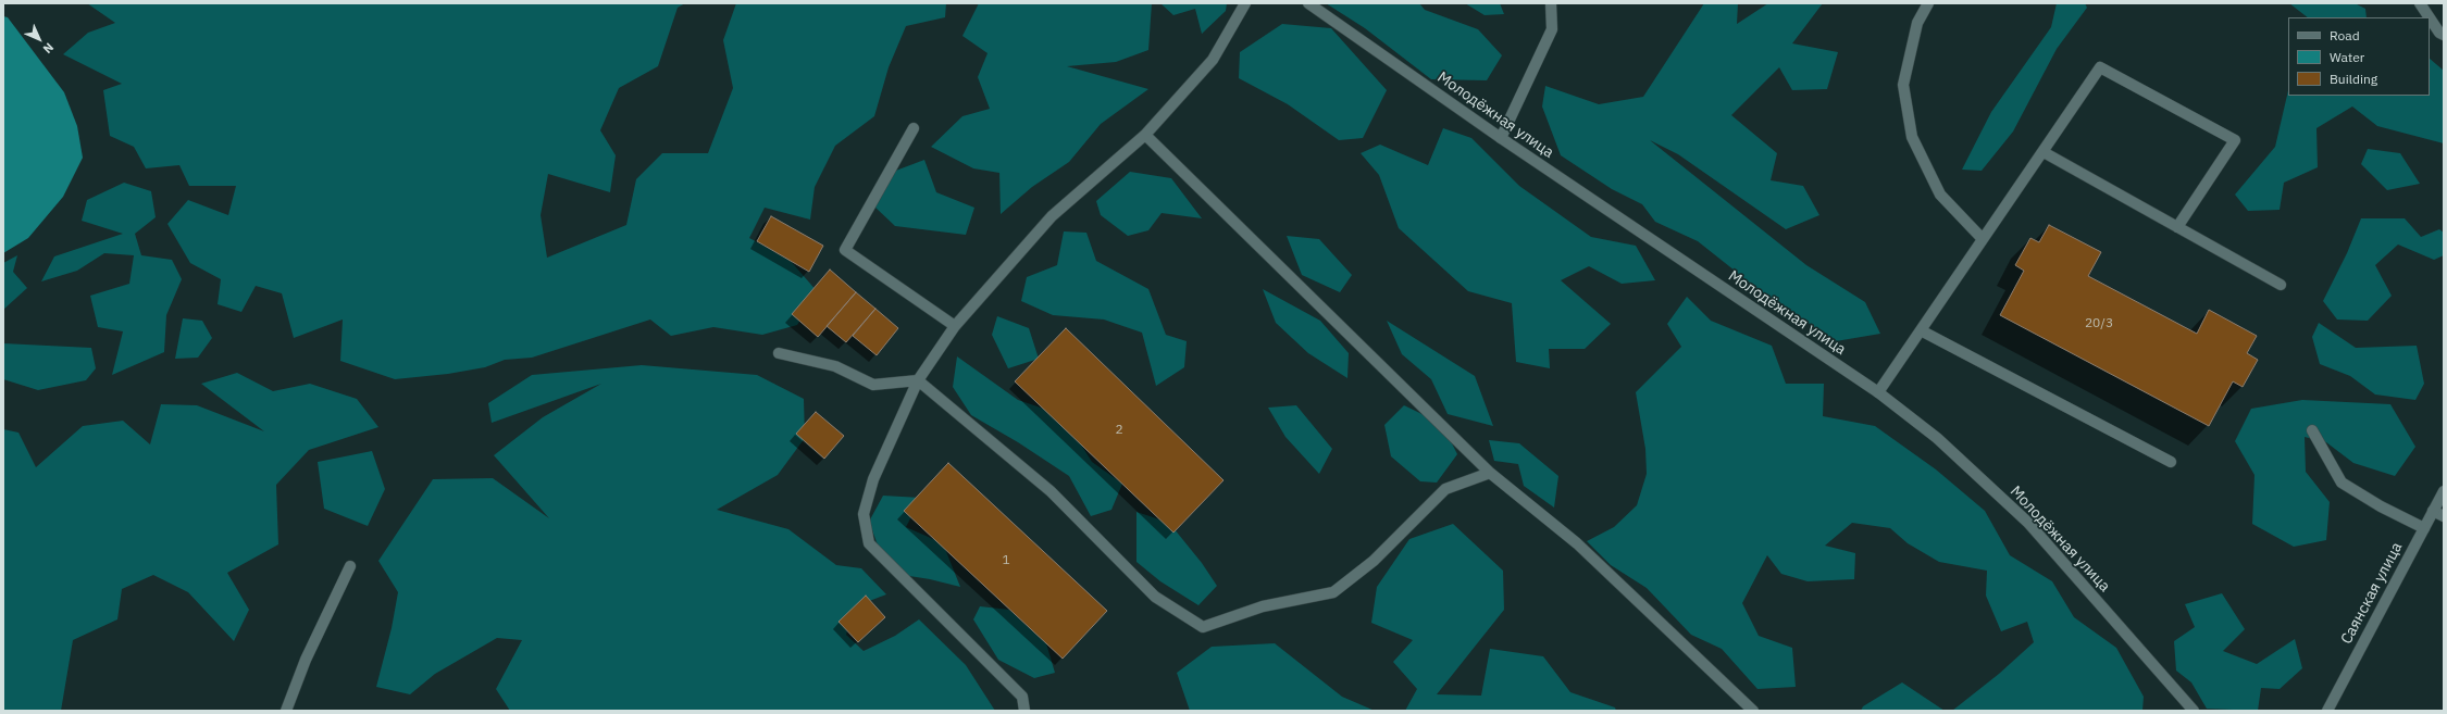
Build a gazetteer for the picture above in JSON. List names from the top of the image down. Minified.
{"streets":{"street":["Молодёжная улица","Саянская улица"]},"house_numbers":["20/3","2","1"],"legend":["Road","Water","Building"],"north":"bottom right"}
